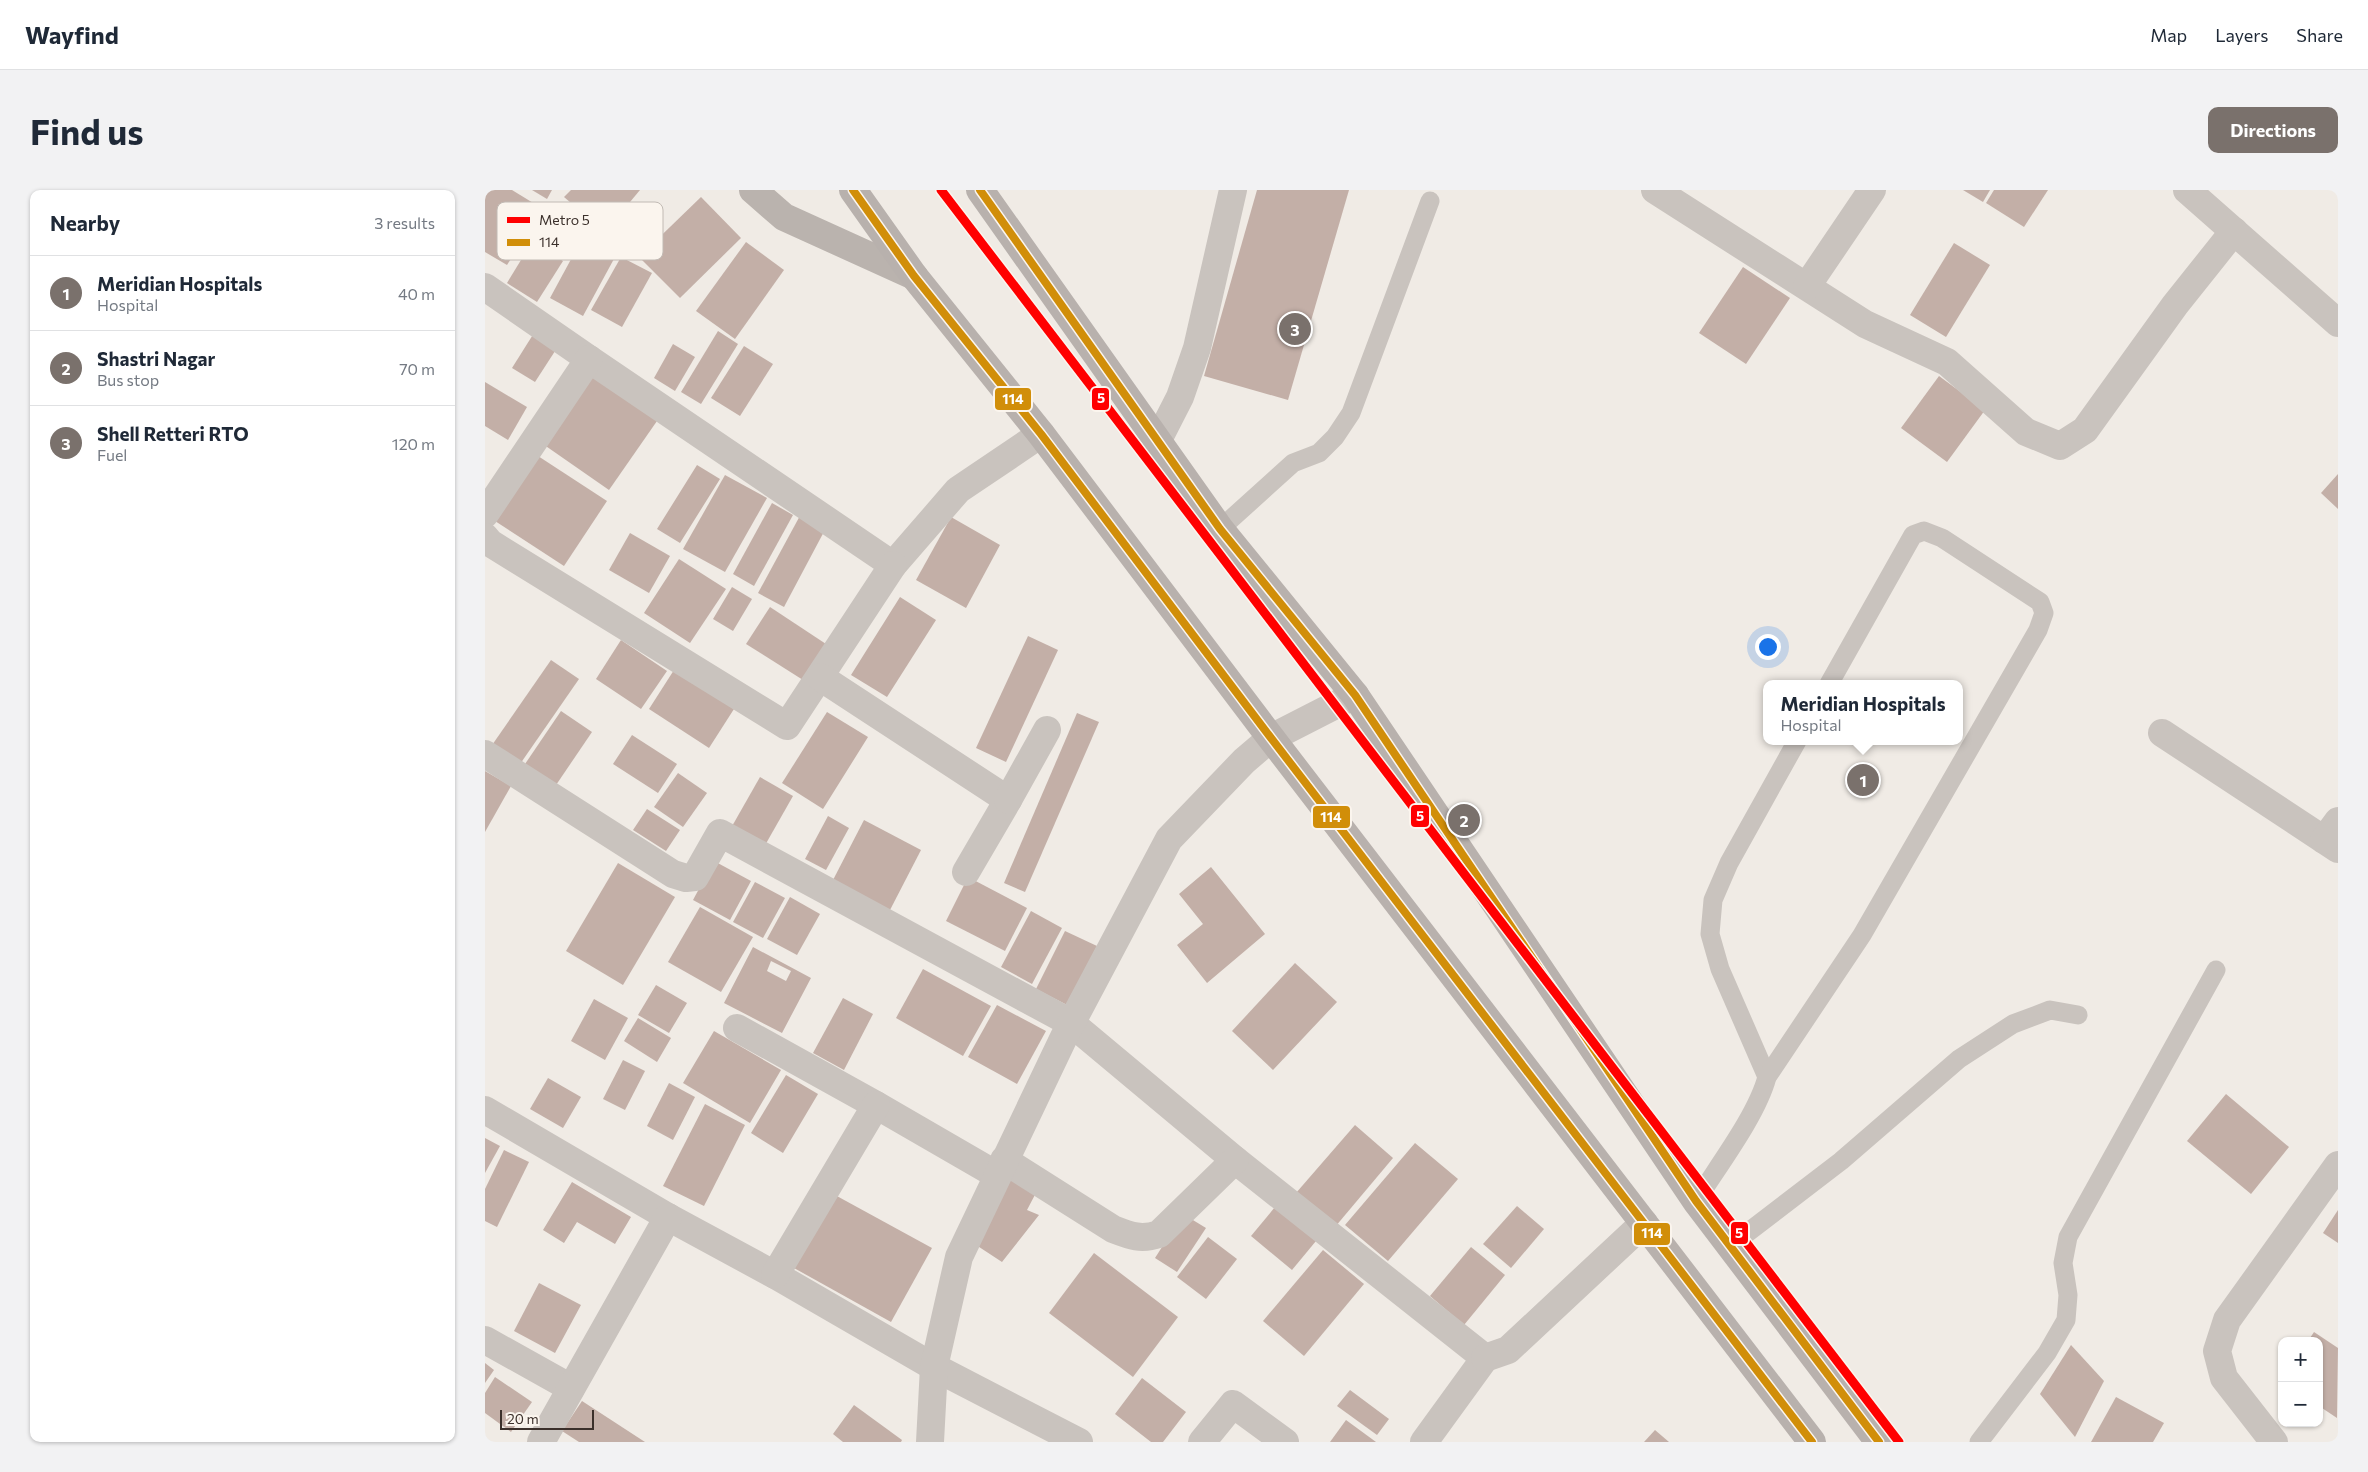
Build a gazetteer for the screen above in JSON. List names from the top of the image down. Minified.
{"lines":["metro line 5","transit line 114"],"legend":["Metro 5","114"],"scale_bar":"20 m","page":{"header":"Wayfind","nav":["Map","Layers","Share"],"buttons":"Directions","title":"Find us","heading":["Nearby","3 results"],"list":[{"mark":"1","name":"Meridian Hospitals","note":"Hospital","value":"40 m"},{"mark":"2","name":"Shastri Nagar","note":"Bus stop","value":"70 m"},{"mark":"3","name":"Shell Retteri RTO","note":"Fuel","value":"120 m"}],"pins":["3","1","2"],"popup":["Meridian Hospitals","Hospital"],"map_buttons":["+","−"],"scale":"20 m"}}
